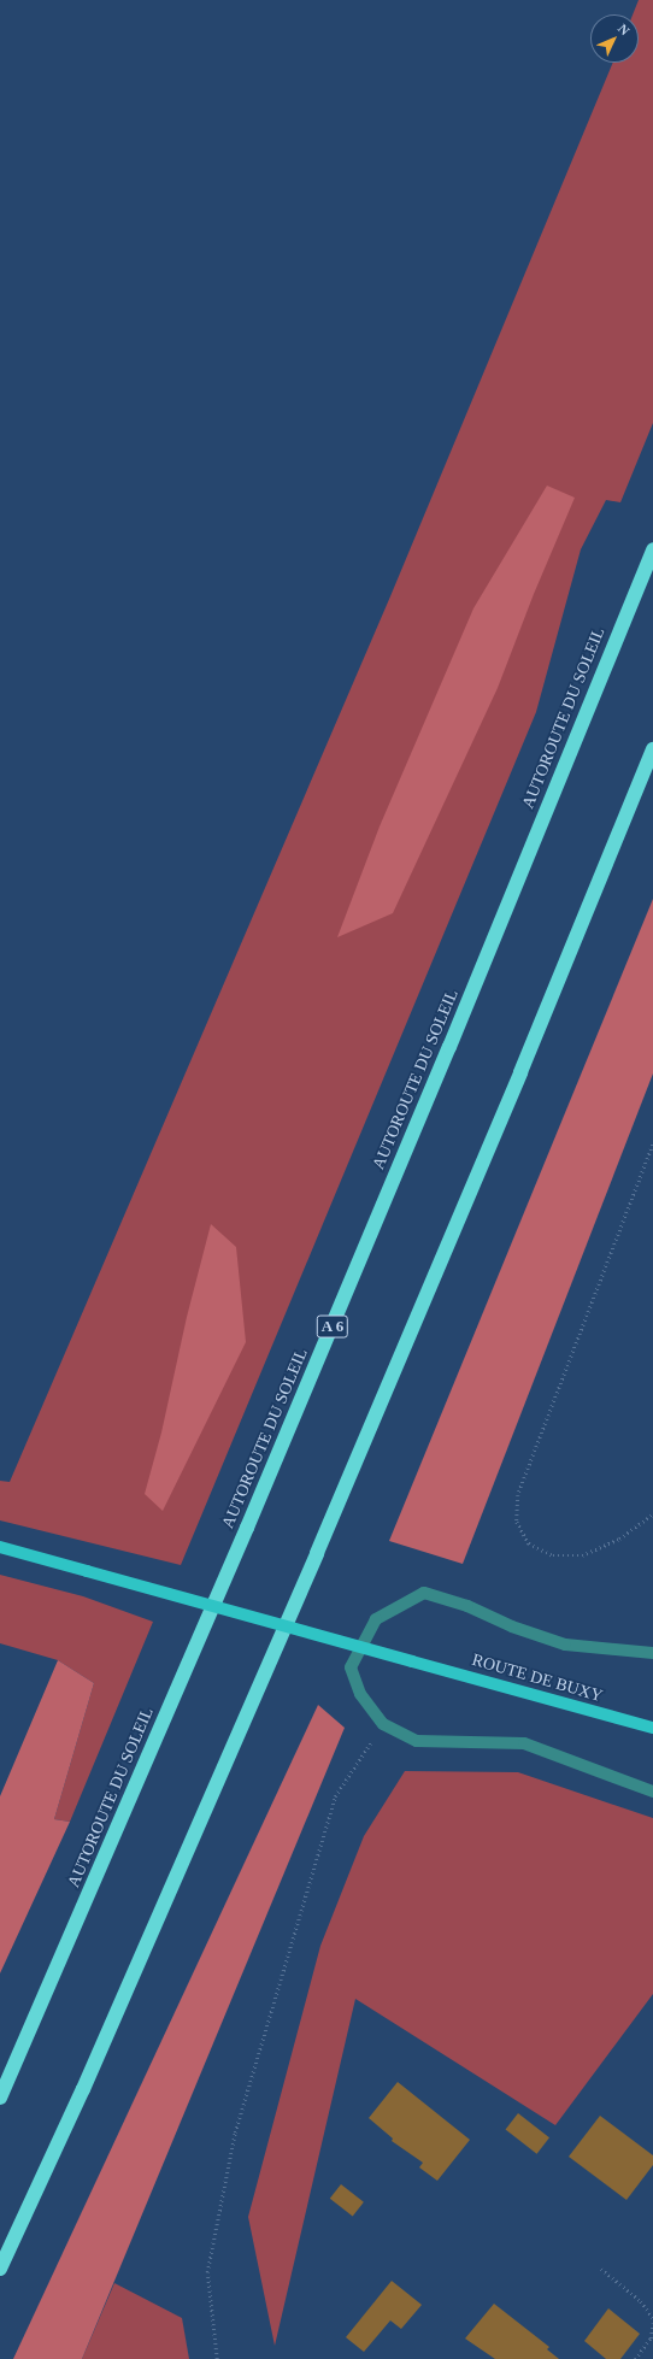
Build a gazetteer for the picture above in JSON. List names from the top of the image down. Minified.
{"streets":{"highway":["AUTOROUTE DU SOLEIL","A 6"],"main road":["ROUTE DE BUXY"]},"north":"top right"}
